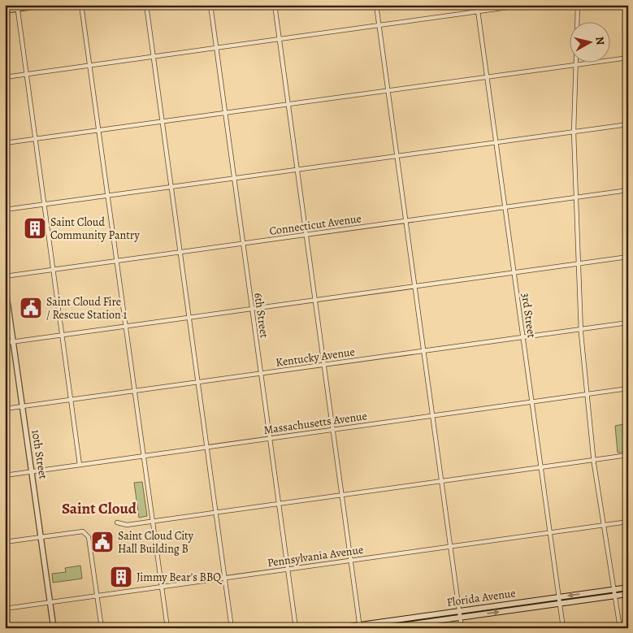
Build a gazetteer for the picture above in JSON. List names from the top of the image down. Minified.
{"streets":{"main road":["Florida Avenue"],"street":["Connecticut Avenue","6th Street","3rd Street","Kentucky Avenue","Massachusetts Avenue","10th Street","Pennsylvania Avenue"]},"crossings":[["Connecticut Avenue","6th Street"],["Connecticut Avenue","3rd Street"],["6th Street","Kentucky Avenue"],["6th Street","Massachusetts Avenue"],["6th Street","Pennsylvania Avenue"],["3rd Street","Kentucky Avenue"],["3rd Street","Massachusetts Avenue"],["3rd Street","Pennsylvania Avenue"],["3rd Street","Florida Avenue"],["Kentucky Avenue","10th Street"],["Massachusetts Avenue","10th Street"],["10th Street","Pennsylvania Avenue"]],"districts":["Saint Cloud"],"places":{"building":["Saint Cloud Community Pantry","Jimmy Bear's BBQ"],"public building":["Saint Cloud Fire / Rescue Station 1","Saint Cloud City Hall Building B"]},"north":"right"}
